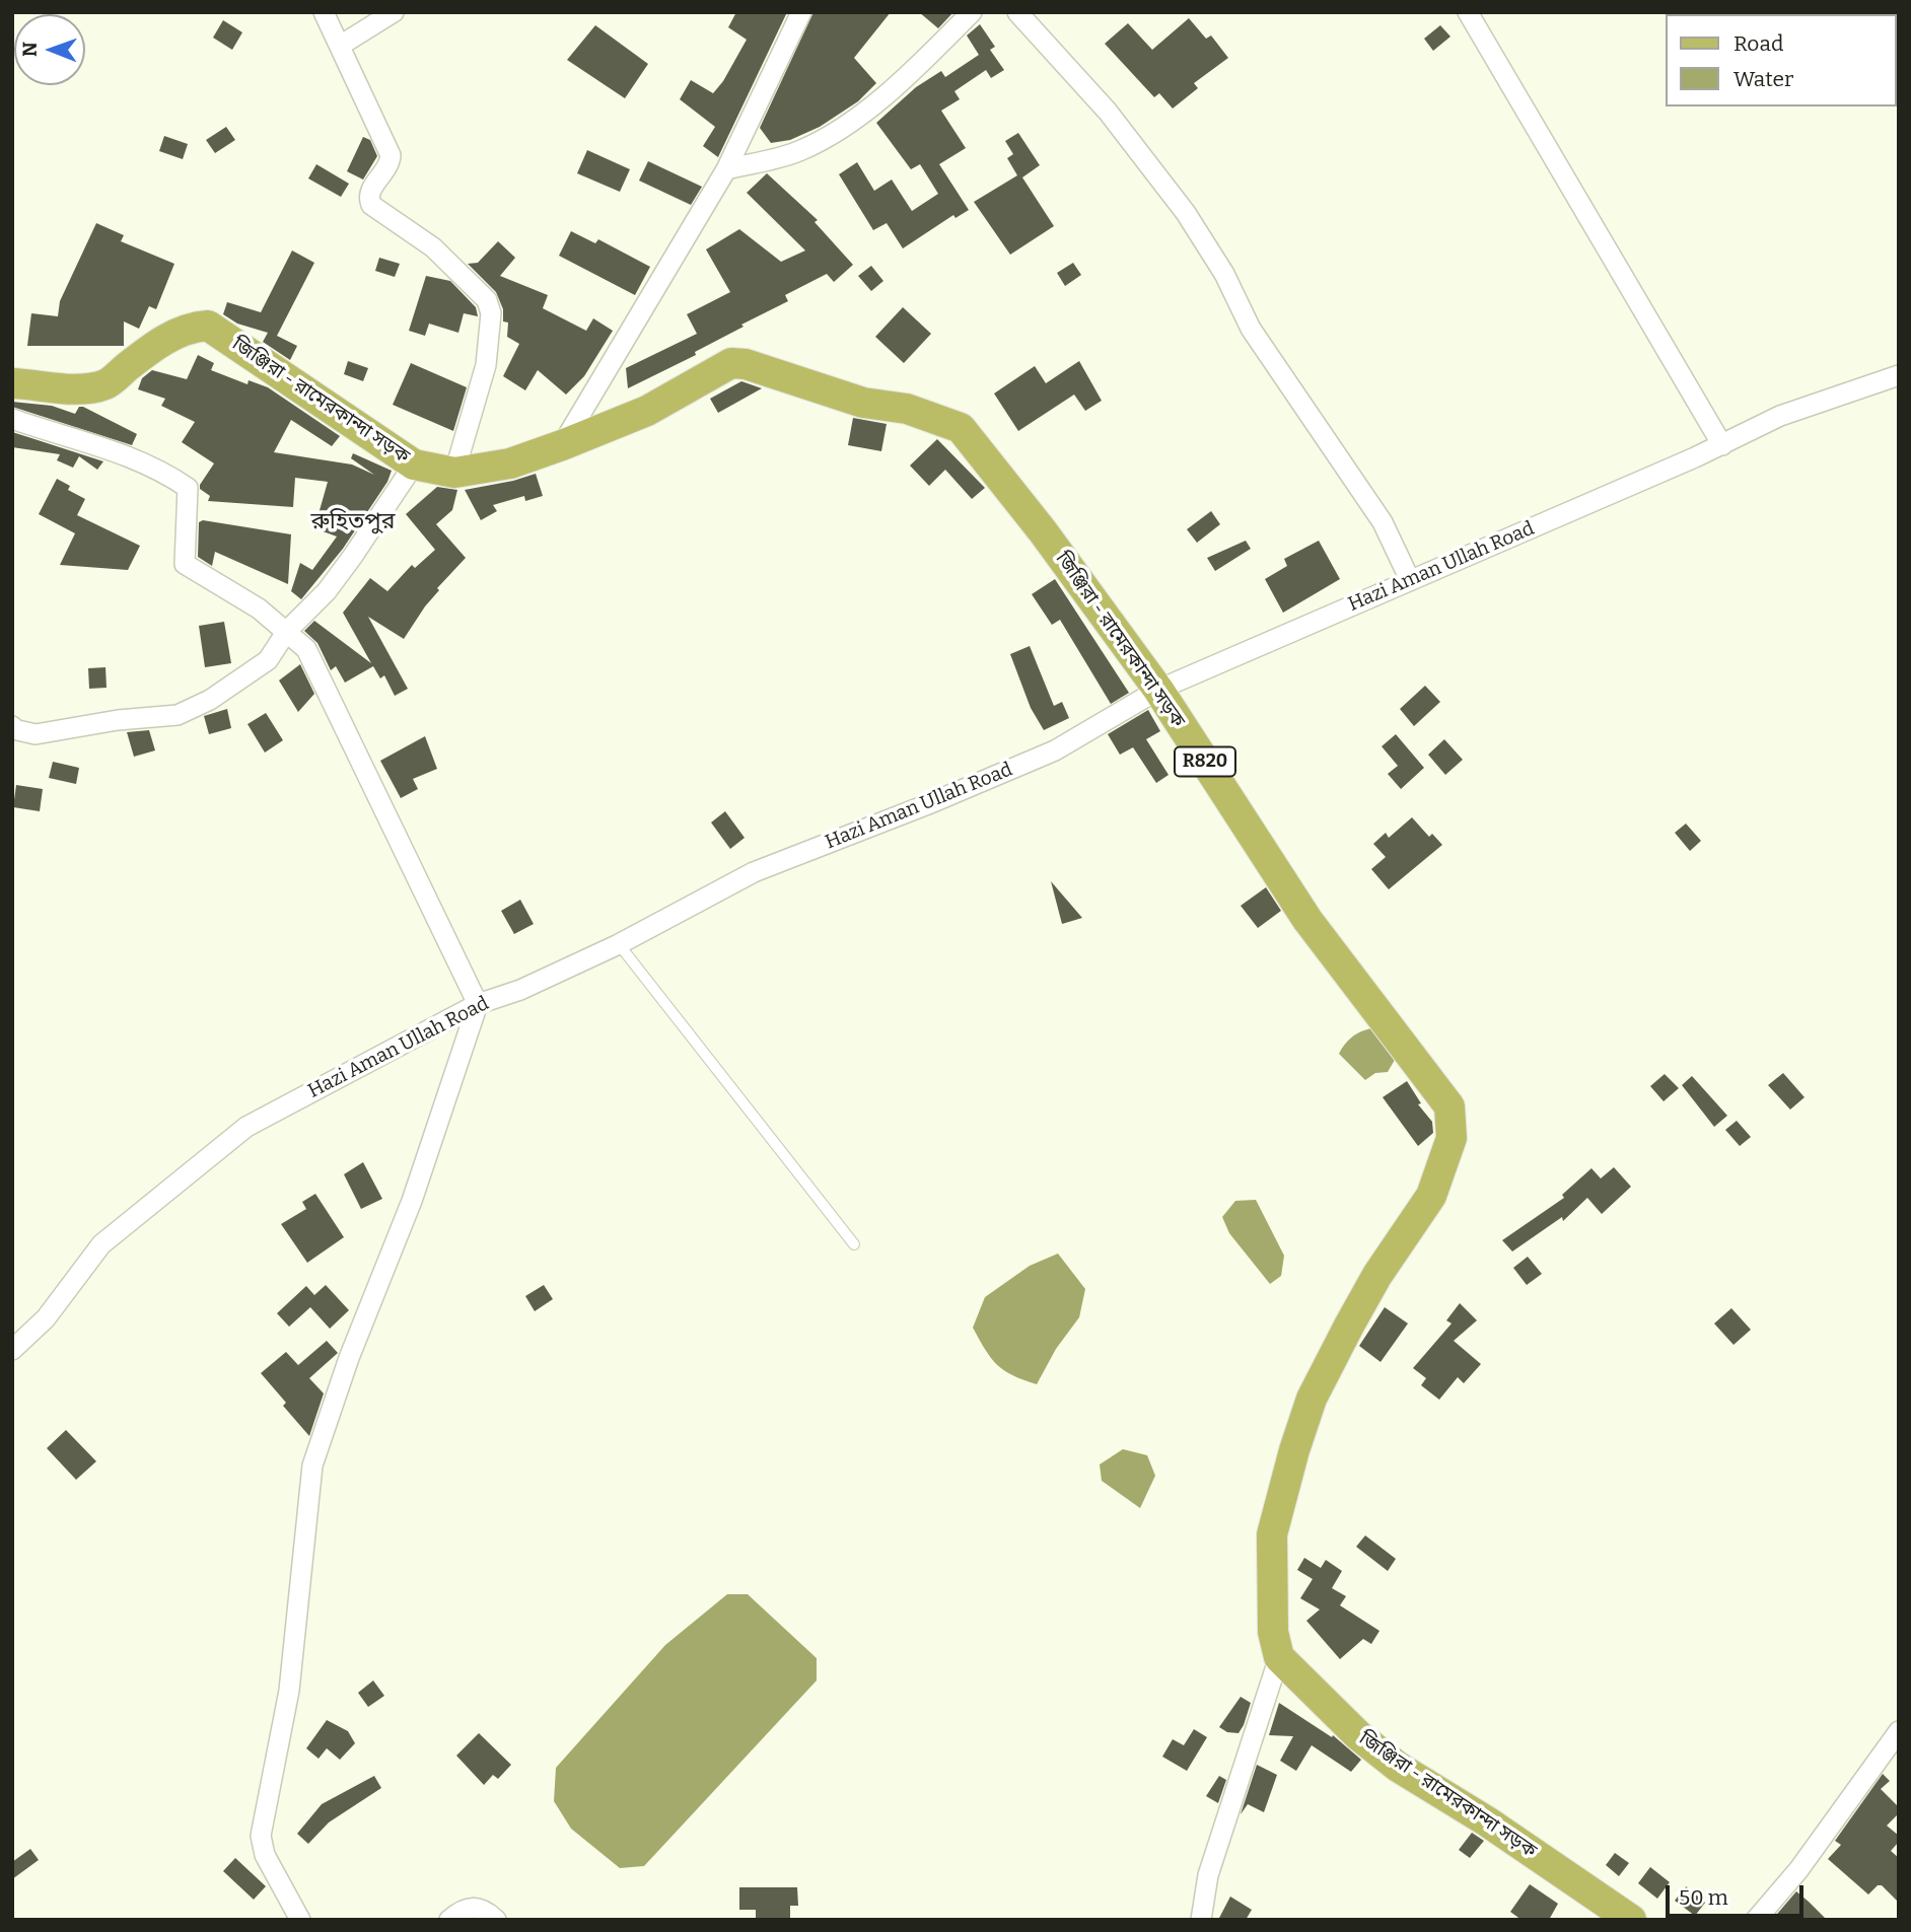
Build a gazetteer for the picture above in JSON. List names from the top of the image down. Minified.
{"streets":{"main road":["জিঞ্জিরা - রামেরকান্দা সড়ক","R820"],"street":["Hazi Aman Ullah Road"]},"crossings":[["জিঞ্জিরা - রামেরকান্দা সড়ক","Hazi Aman Ullah Road"]],"districts":["রুহিতপুর"],"legend":["Road","Water"],"scale_bar":"50 m","north":"left"}
